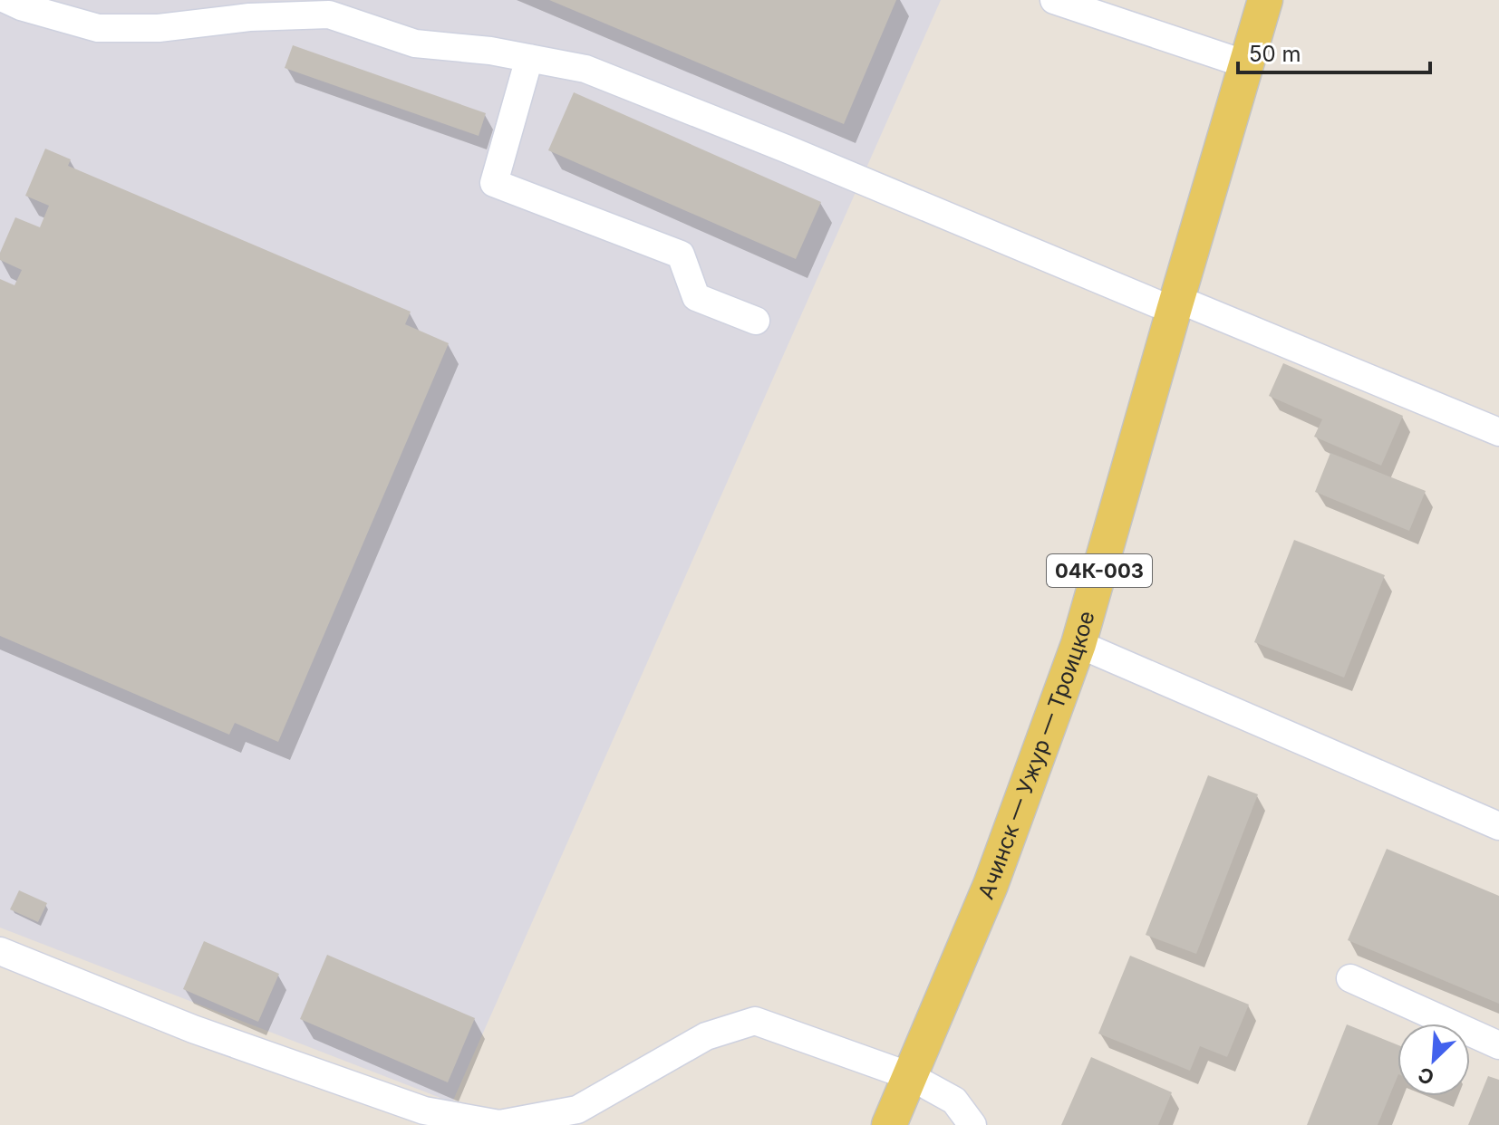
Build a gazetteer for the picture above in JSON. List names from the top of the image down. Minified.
{"streets":{"main road":["04К-003","Ачинск — Ужур — Троицкое"]},"scale_bar":"50 m","north":"bottom left"}
